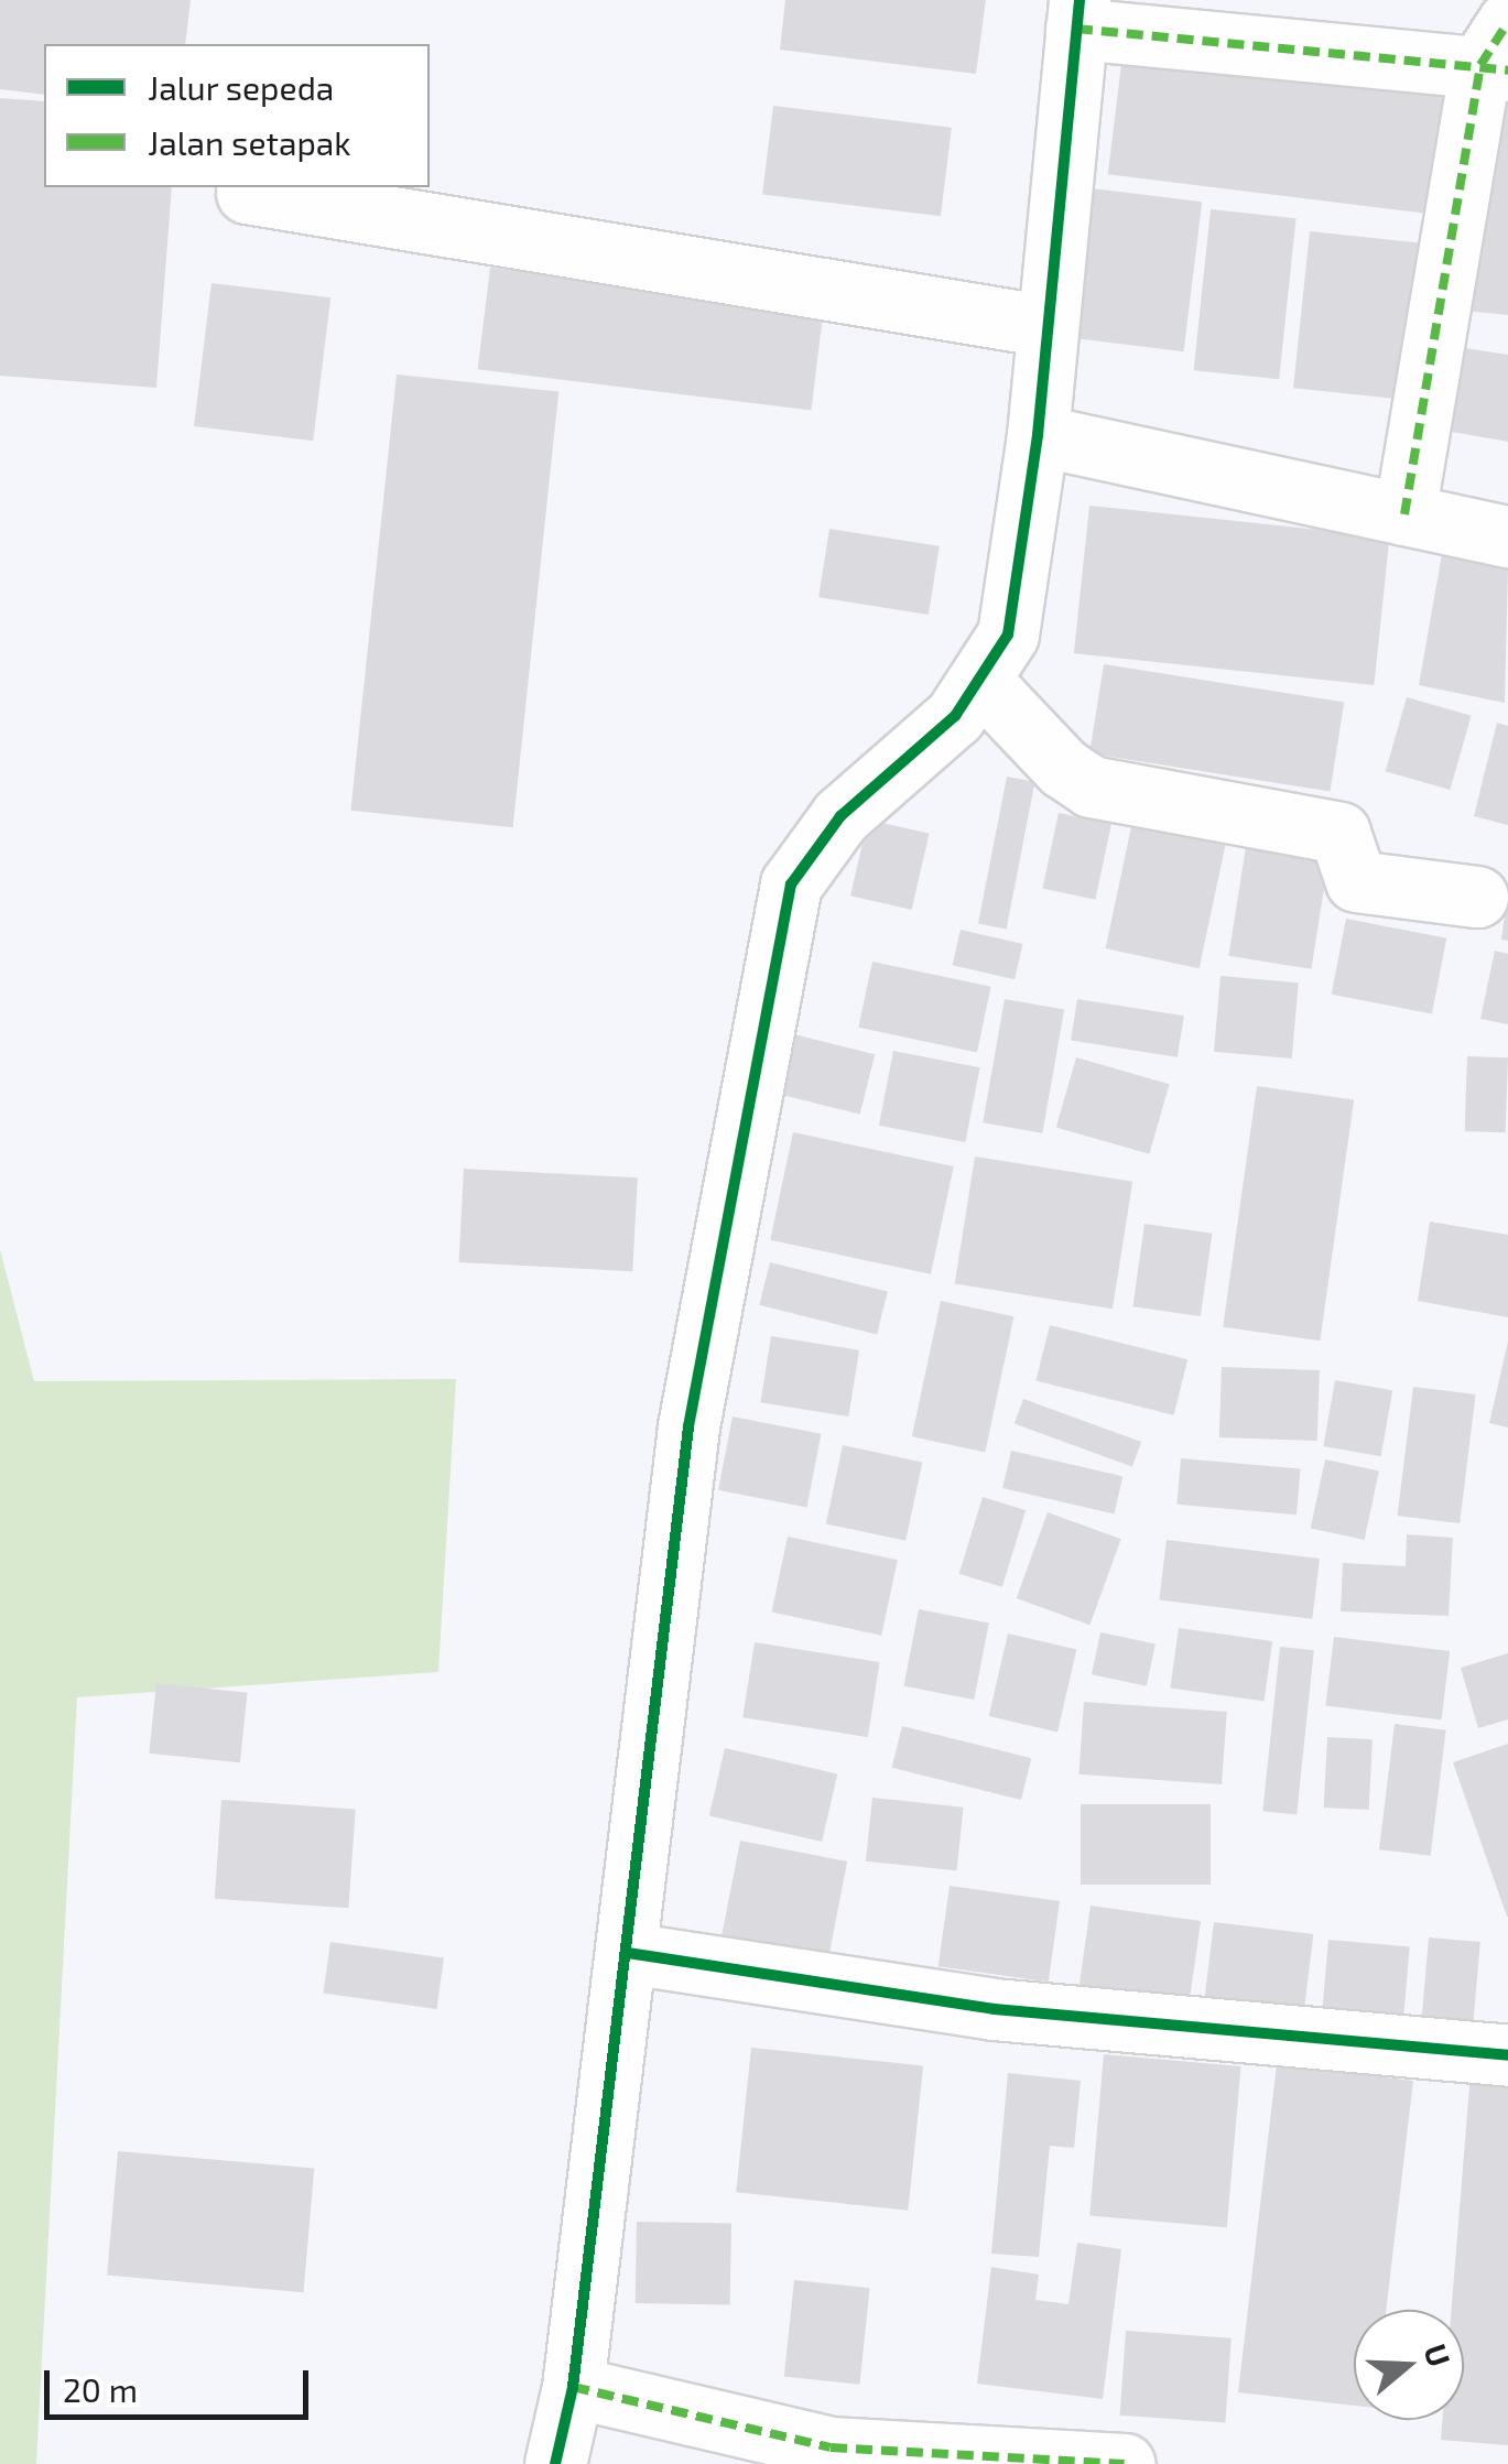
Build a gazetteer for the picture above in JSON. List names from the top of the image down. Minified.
{"legend":["Jalur sepeda","Jalan setapak"],"scale_bar":"20 m","north":"right"}
